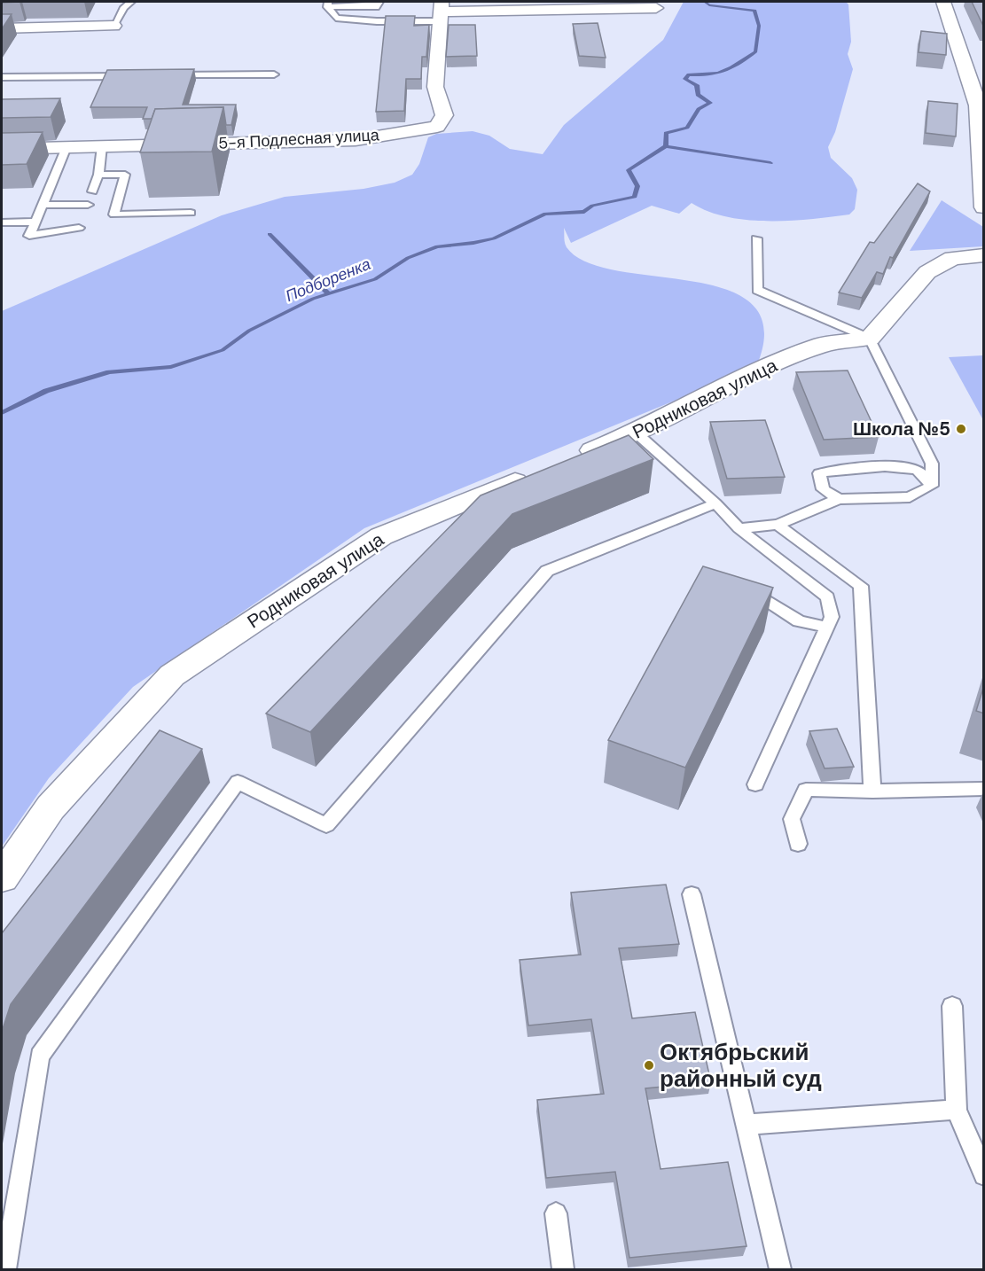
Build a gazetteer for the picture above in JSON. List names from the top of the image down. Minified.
{"streets":{"street":["5-я Подлесная улица","Родниковая улица"]},"water":["Подборенка"],"places":["Школа №5","Октябрьский районный суд"]}
